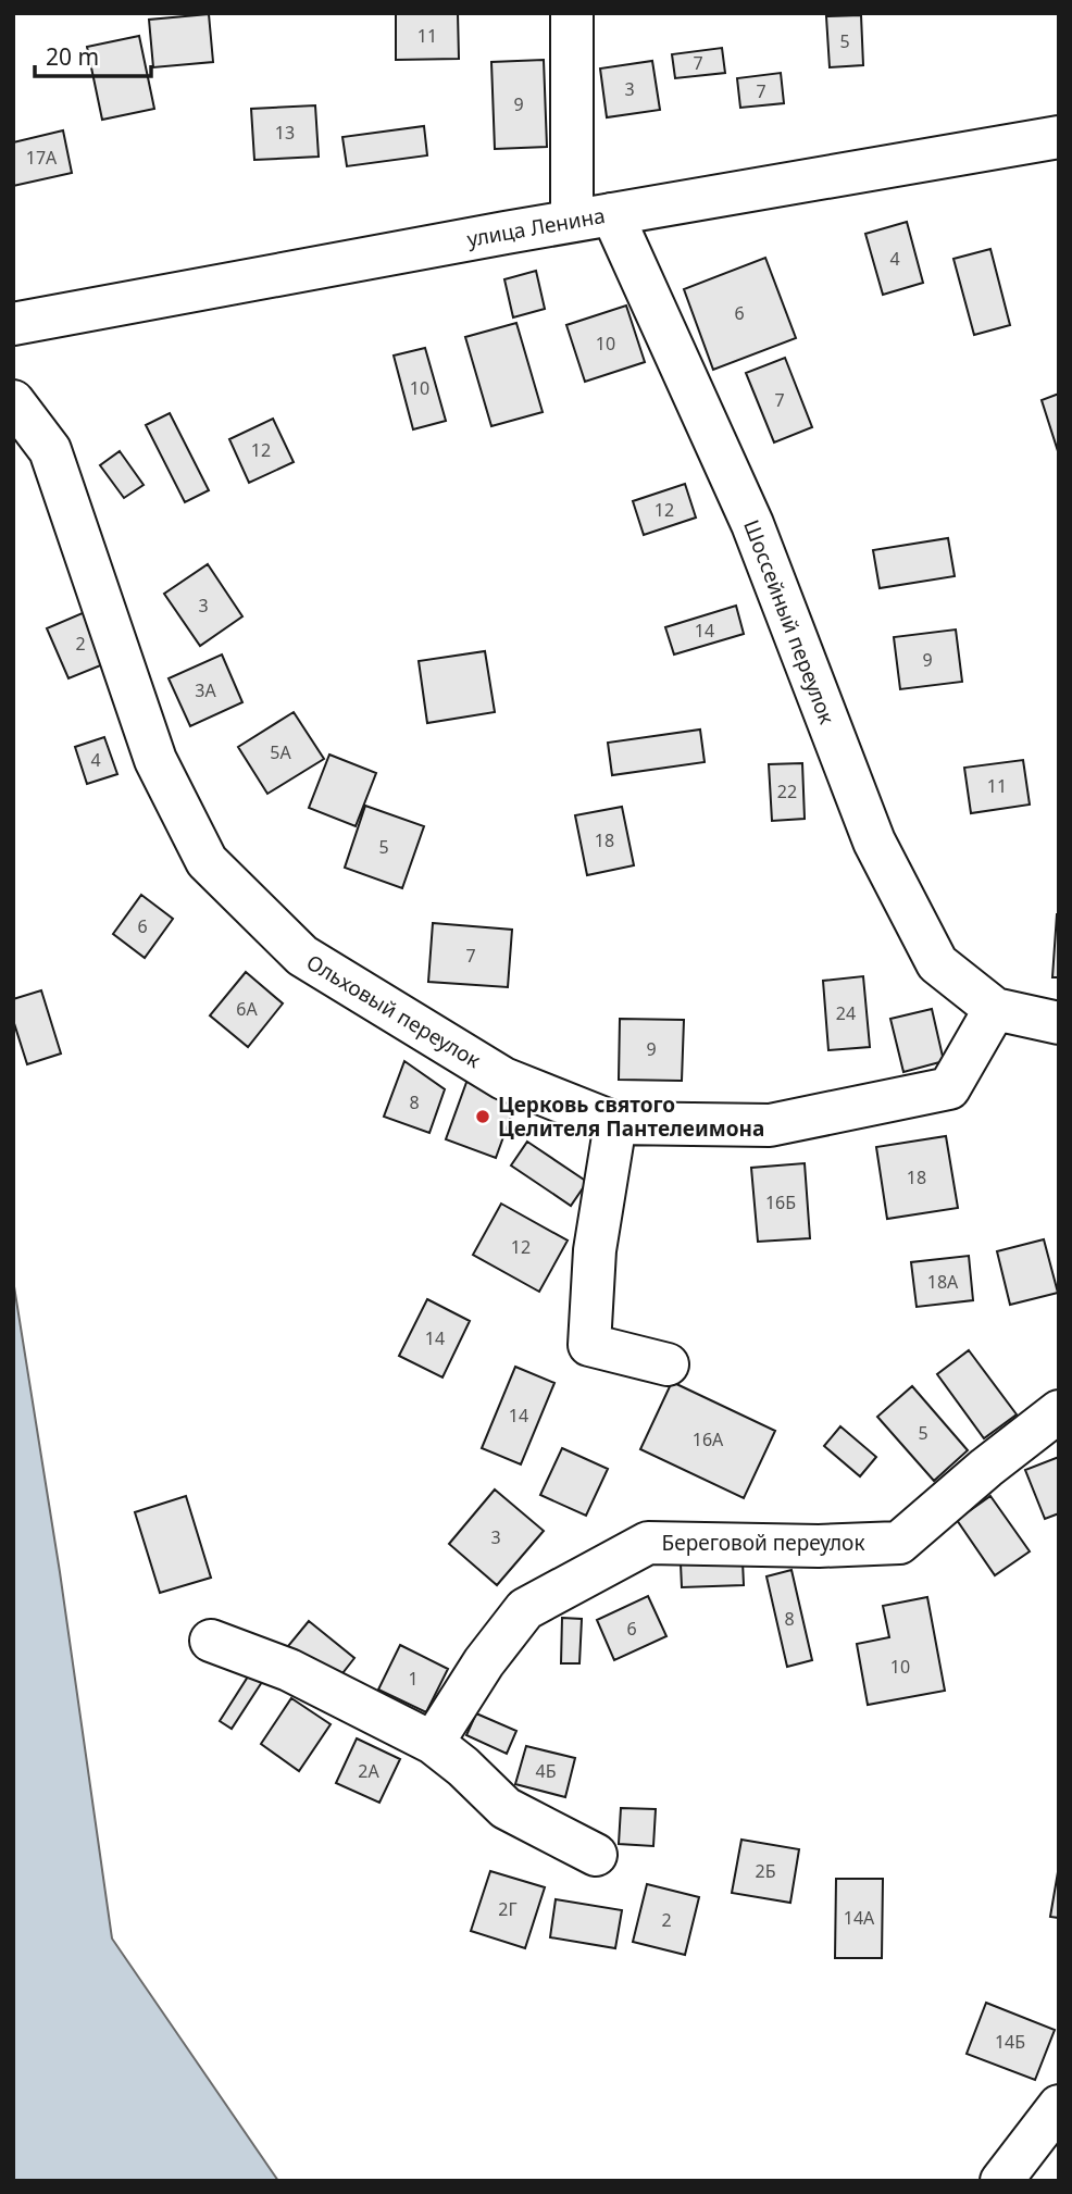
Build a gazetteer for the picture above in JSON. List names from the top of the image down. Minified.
{"streets":{"street":["улица Ленина","Шоссейный переулок","Ольховый переулок","Береговой переулок"]},"crossings":[["улица Ленина","Шоссейный переулок"],["Шоссейный переулок","Ольховый переулок"]],"places":["Церковь святого Целителя Пантелеимона"],"house_numbers":["11","5","7","3","7","9","13","17А","4","6","10","10","7","12","12","3","14","2","9","3А","5А","4","11","22","18","5","6","7","6А","24","9","8","18","16Б","12","18А","14","14","5","16А","3","8","6","10","1","2А","4Б","2Б","2Г","14А","2","14Б"],"scale_bar":"20 m"}
